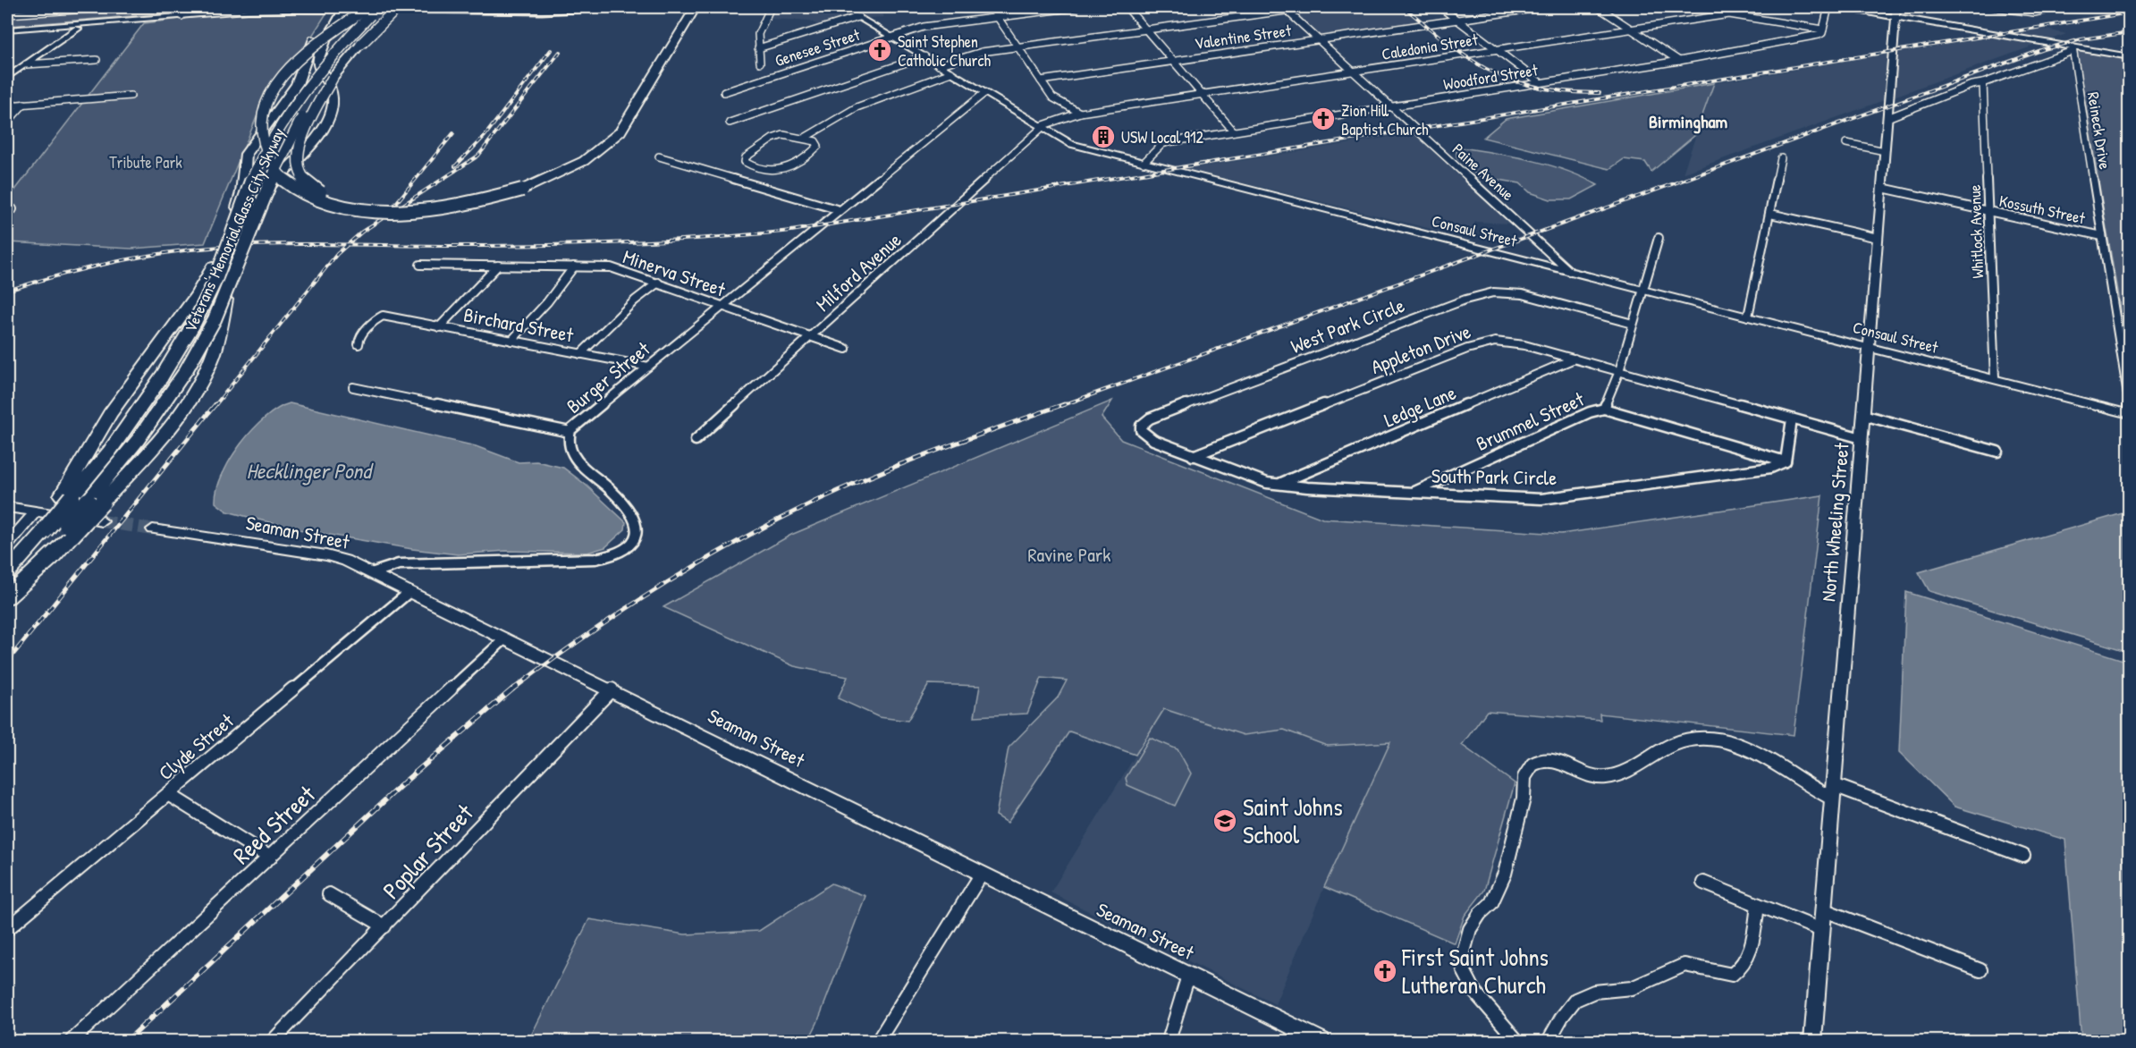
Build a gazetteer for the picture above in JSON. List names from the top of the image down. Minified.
{"streets":{"highway":["Veterans' Memorial Glass City Skyway"],"street":["Valentine Street","Caledonia Street","Genesee Street","Woodford Street","Reineck Drive","Paine Avenue","Kossuth Street","Consaul Street","Whitlock Avenue","Milford Avenue","Minerva Street","Birchard Street","West Park Circle","Appleton Drive","Burger Street","Ledge Lane","Brummel Street","South Park Circle","North Wheeling Street","Seaman Street","Clyde Street","Reed Street","Poplar Street"]},"crossings":[["Valentine Street","Paine Avenue"],["Caledonia Street","Woodford Street"],["Caledonia Street","Paine Avenue"],["Caledonia Street","Consaul Street"],["Caledonia Street","Milford Avenue"],["Genesee Street","Consaul Street"],["Woodford Street","Paine Avenue"],["Woodford Street","Consaul Street"],["Reineck Drive","Kossuth Street"],["Paine Avenue","Consaul Street"],["Kossuth Street","Whitlock Avenue"],["Kossuth Street","North Wheeling Street"],["Consaul Street","Whitlock Avenue"],["Consaul Street","Milford Avenue"],["Consaul Street","Burger Street"],["Consaul Street","Brummel Street"],["Consaul Street","North Wheeling Street"],["Milford Avenue","Minerva Street"],["Minerva Street","Burger Street"],["Birchard Street","Burger Street"],["West Park Circle","Appleton Drive"],["West Park Circle","Brummel Street"],["West Park Circle","South Park Circle"],["Appleton Drive","Ledge Lane"],["Appleton Drive","Brummel Street"],["Appleton Drive","South Park Circle"],["Appleton Drive","North Wheeling Street"],["Burger Street","Seaman Street"],["Ledge Lane","South Park Circle"],["Brummel Street","South Park Circle"],["Seaman Street","Clyde Street"],["Seaman Street","Reed Street"],["Seaman Street","Poplar Street"]],"districts":["Birmingham"],"water":["Hecklinger Pond"],"parks":["Tribute Park","Ravine Park"],"places":{"church":["Saint Stephen Catholic Church","Zion Hill Baptist Church","First Saint Johns Lutheran Church"],"building":["USW Local 912"],"school or university":["Saint Johns School"]}}
